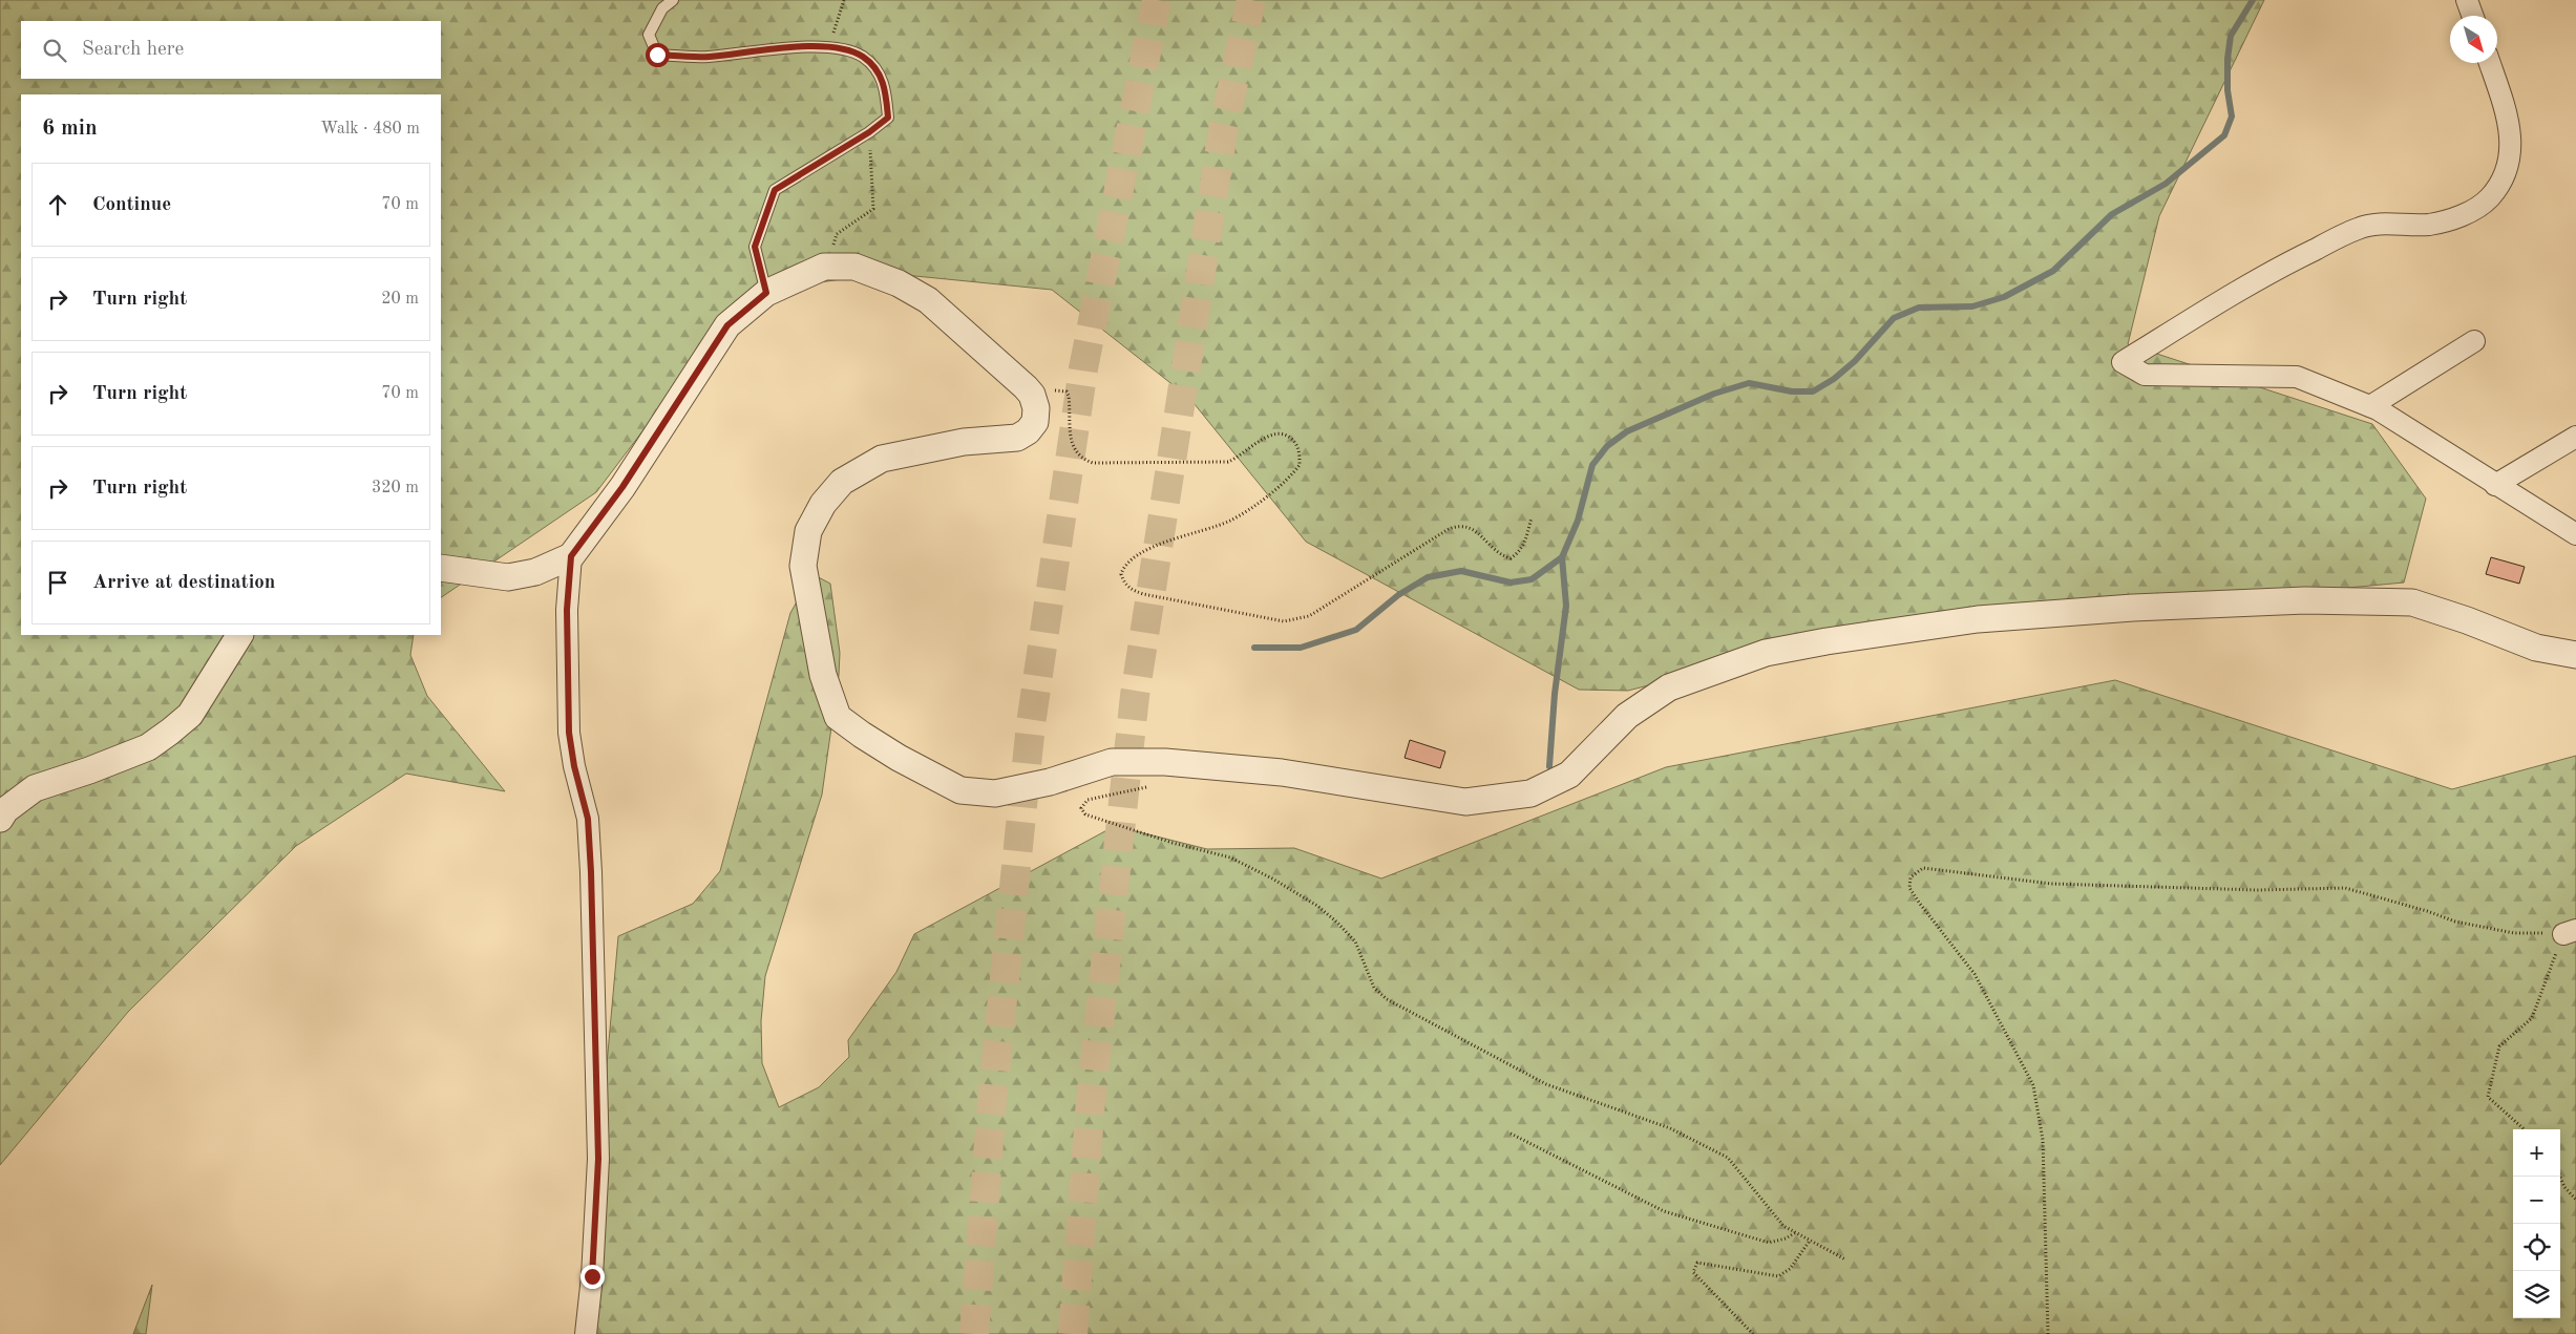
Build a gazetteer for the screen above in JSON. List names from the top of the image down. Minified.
{"north":"bottom right","page":{"search":"Search here","heading":["6 min","Walk · 480 m"],"list":[["Continue","70 m"],["Turn right","20 m"],["Turn right","70 m"],["Turn right","320 m"],"Arrive at destination"],"map_buttons":["+","−"]}}
